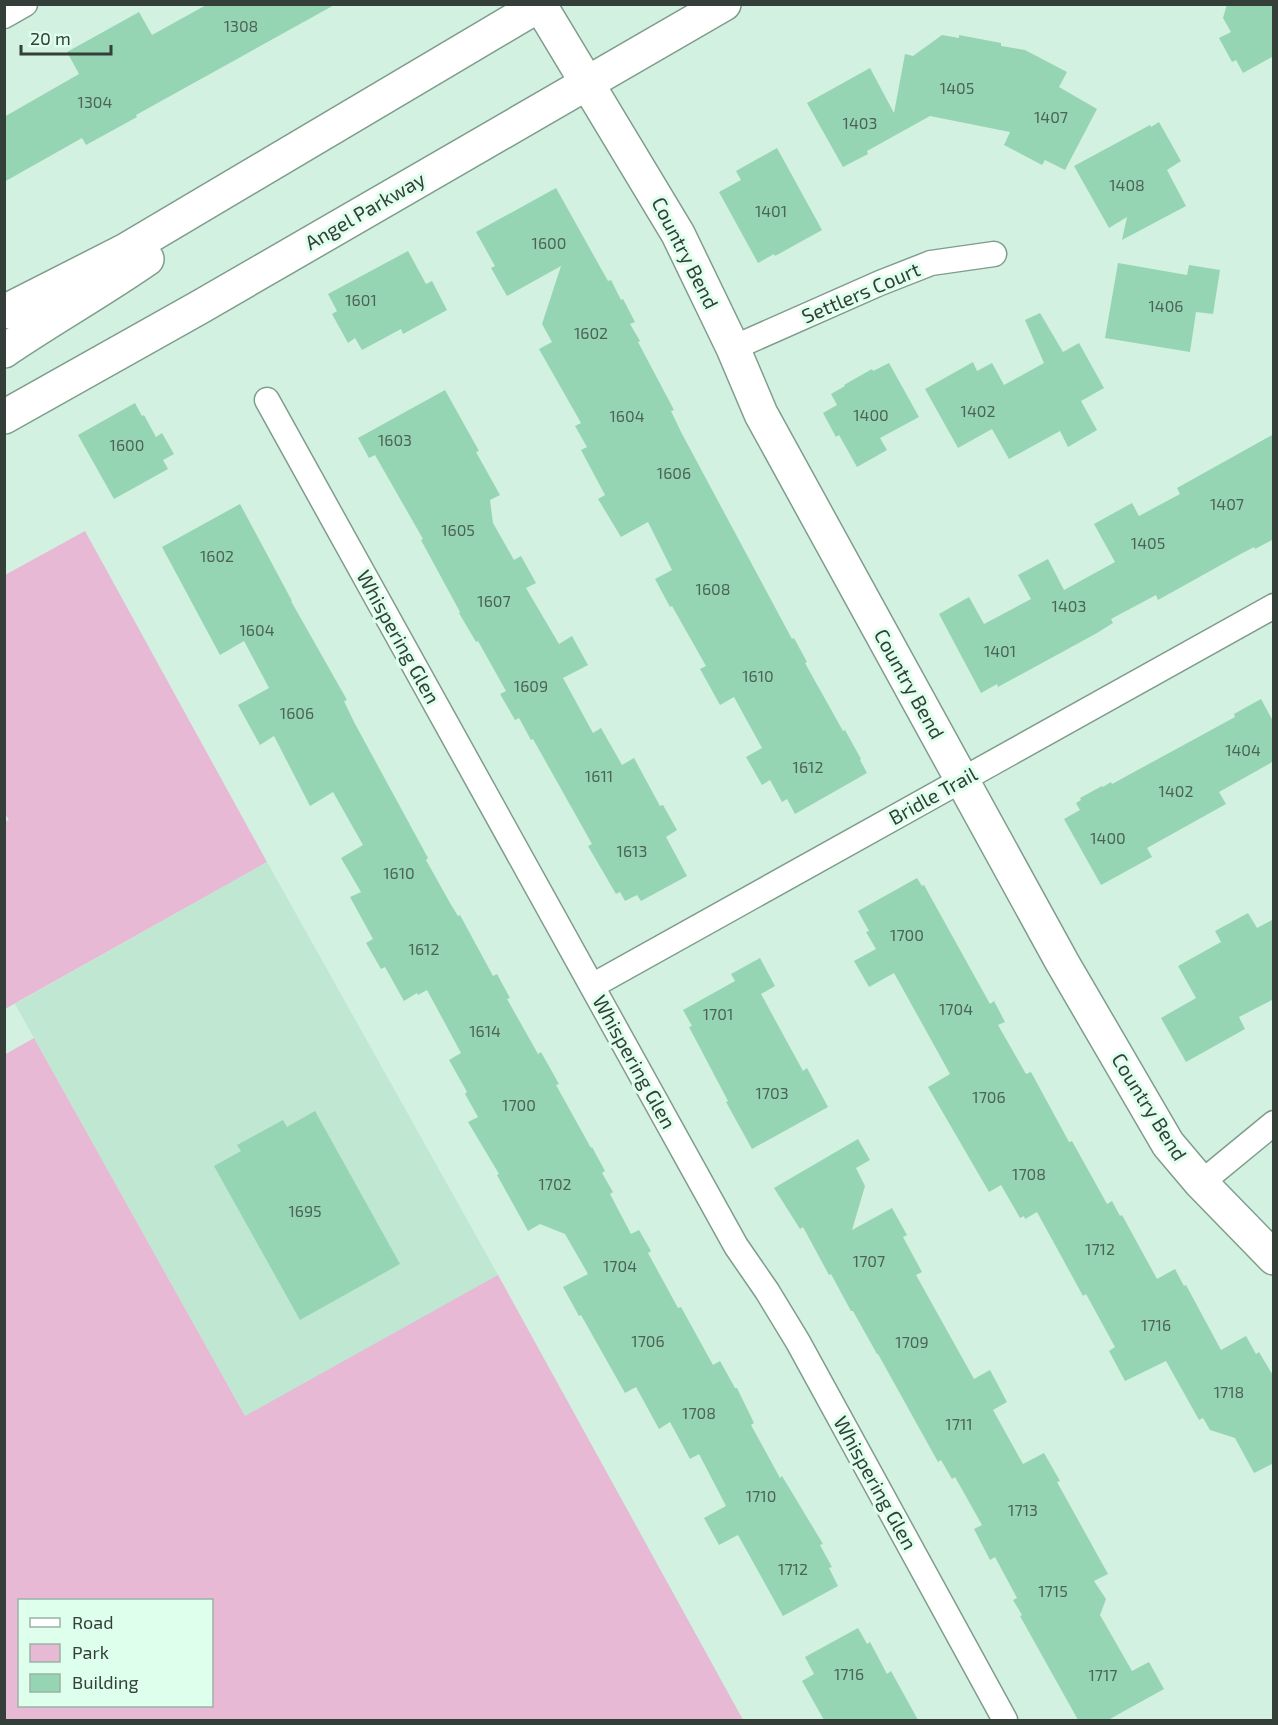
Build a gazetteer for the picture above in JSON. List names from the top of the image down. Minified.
{"streets":{"main road":["Angel Parkway","Country Bend"],"street":["Settlers Court","Whispering Glen","Bridle Trail"]},"crossings":[["Angel Parkway","Country Bend"],["Country Bend","Settlers Court"],["Country Bend","Bridle Trail"],["Whispering Glen","Bridle Trail"]],"house_numbers":["1308","1405","1304","1407","1403","1408","1401","1600","1601","1406","1602","1402","1400","1604","1603","1600","1606","1407","1605","1405","1602","1608","1607","1403","1604","1401","1610","1609","1606","1404","1612","1611","1402","1400","1613","1610","1700","1612","1704","1701","1614","1703","1706","1700","1708","1702","1695","1712","1707","1704","1716","1706","1709","1718","1708","1711","1710","1713","1712","1715","1716","1717"],"legend":["Road","Park","Building"],"scale_bar":"20 m"}
